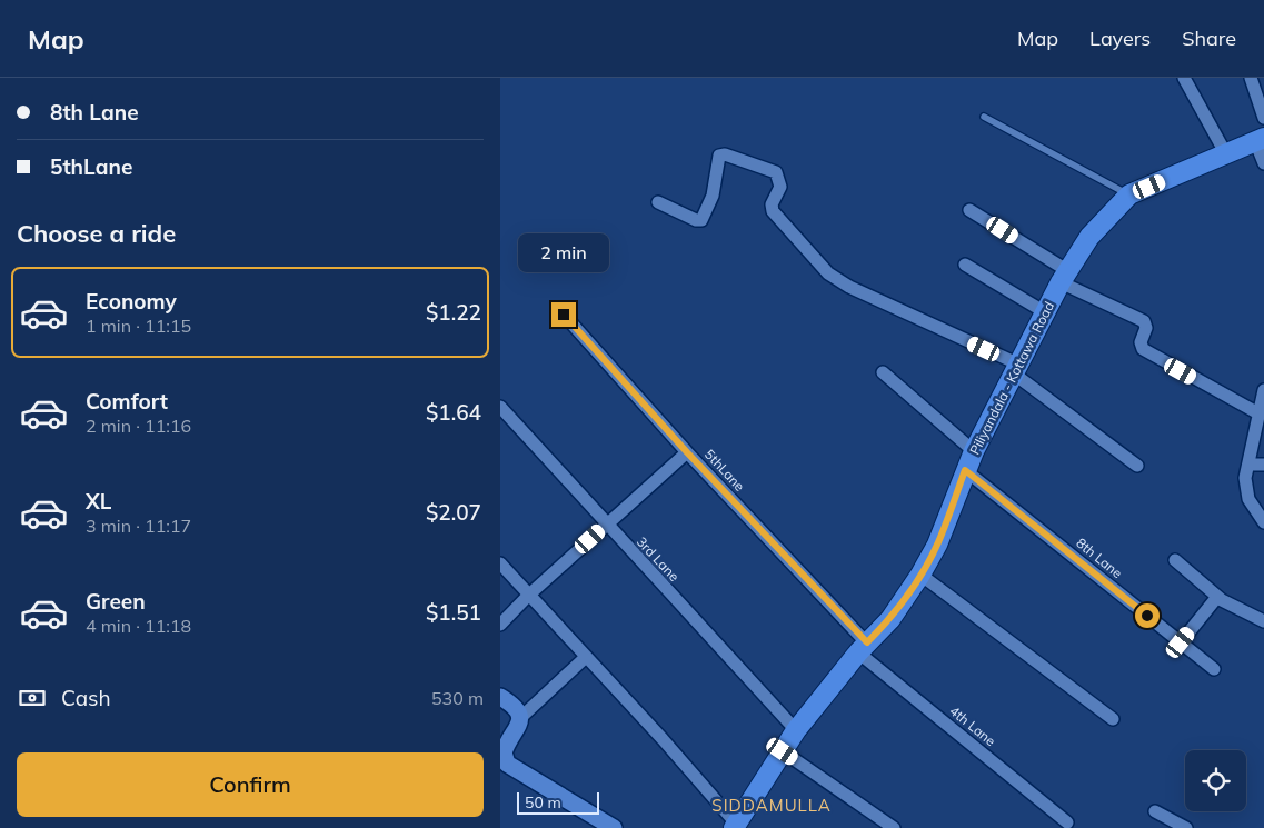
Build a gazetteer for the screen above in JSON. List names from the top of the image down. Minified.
{"streets":{"main road":["Piliyandala - Kottawa Road"],"street":["5thLane","8th Lane","3rd Lane","4th Lane"]},"crossings":[["Piliyandala - Kottawa Road","5thLane"],["Piliyandala - Kottawa Road","8th Lane"],["Piliyandala - Kottawa Road","3rd Lane"],["Piliyandala - Kottawa Road","4th Lane"],["5thLane","4th Lane"]],"districts":["SIDDAMULLA"],"scale_bar":"50 m","page":{"header":"Map","nav":["Map","Layers","Share"],"banner":["8th Lane","5thLane"],"heading":"Choose a ride","bubble":"2 min","list":[{"name":"Economy","note":"1 min · 11:15","value":"$1.22"},{"name":"Comfort","note":"2 min · 11:16","value":"$1.64"},{"name":"XL","note":"3 min · 11:17","value":"$2.07"},{"name":"Green","note":"4 min · 11:18","value":"$1.51"}],"pay":["Cash","530 m"],"buttons":"Confirm","scale":"50 m"}}
